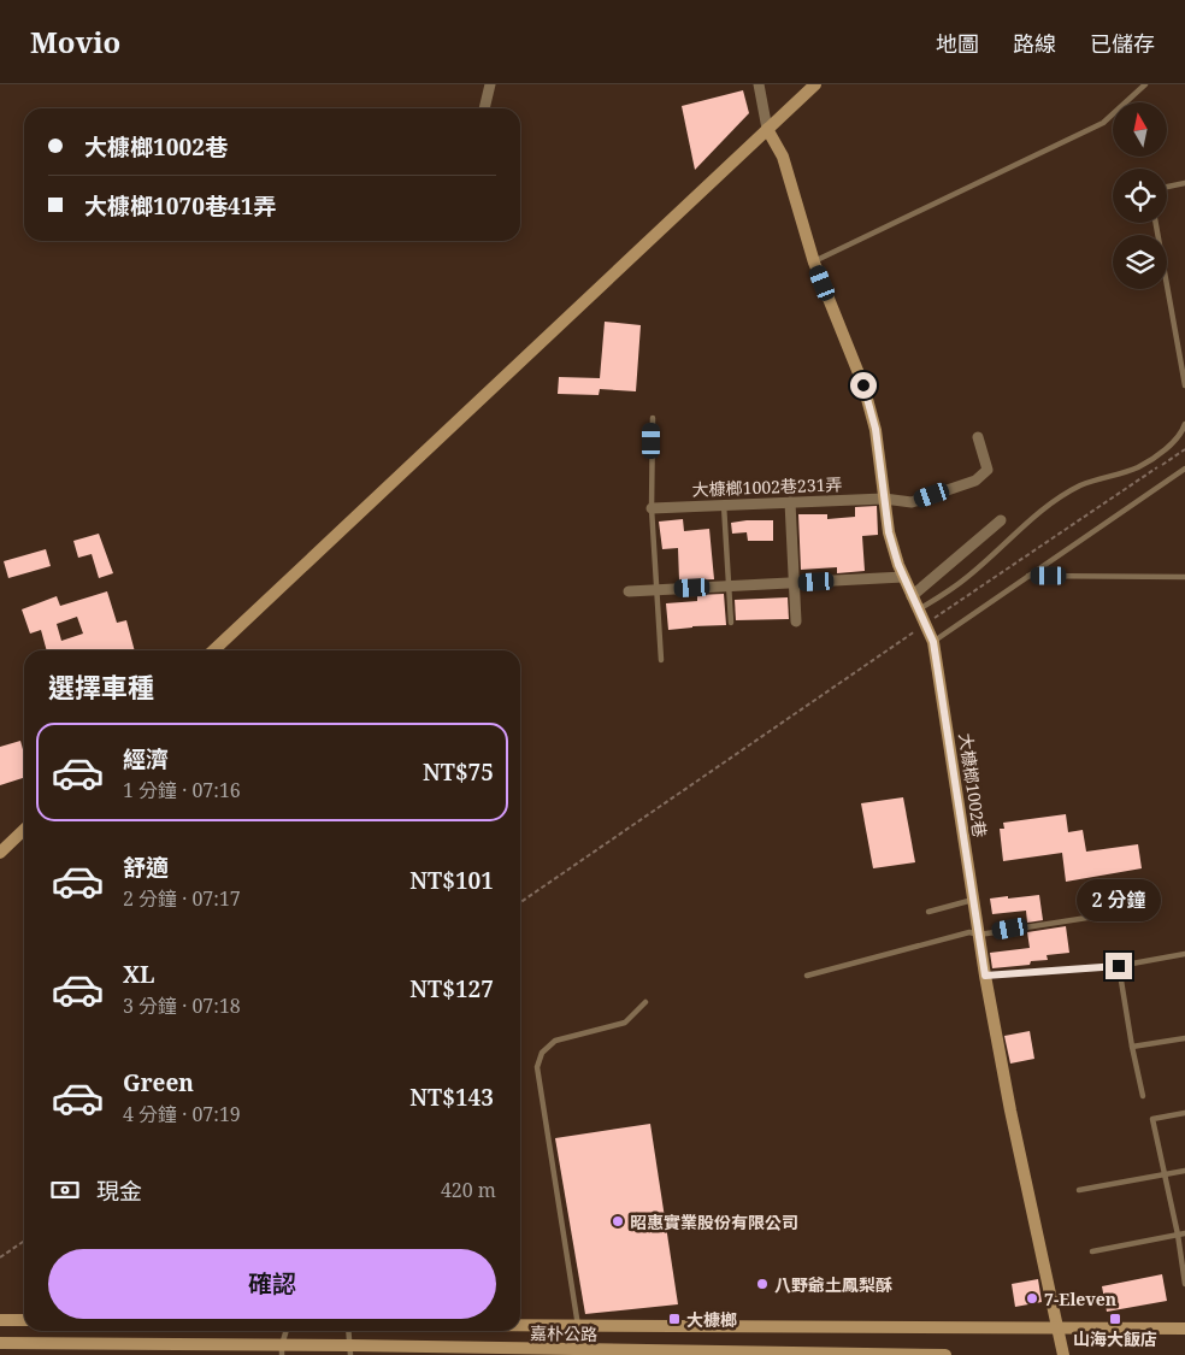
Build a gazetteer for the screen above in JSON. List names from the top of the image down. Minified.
{"streets":{"main road":["大槺榔1002巷","嘉朴公路"],"street":["大槺榔1002巷231弄"]},"crossings":[["大槺榔1002巷231弄","大槺榔1002巷"],["大槺榔1002巷","嘉朴公路"]],"places":{"other":["昭惠實業股份有限公司","八野爺土鳳梨酥","7-Eleven"],"transit":["大槺榔","山海大飯店"]},"north":"top","page":{"header":"Movio","nav":["地圖","路線","已儲存"],"banner":["大槺榔1002巷","大槺榔1070巷41弄"],"heading":"選擇車種","list":[{"name":"經濟","note":"1 分鐘 · 07:16","value":"NT$75"},{"name":"舒適","note":"2 分鐘 · 07:17","value":"NT$101"},{"name":"XL","note":"3 分鐘 · 07:18","value":"NT$127"},{"name":"Green","note":"4 分鐘 · 07:19","value":"NT$143"}],"bubble":"2 分鐘","pay":["現金","420 m"],"buttons":"確認"}}
